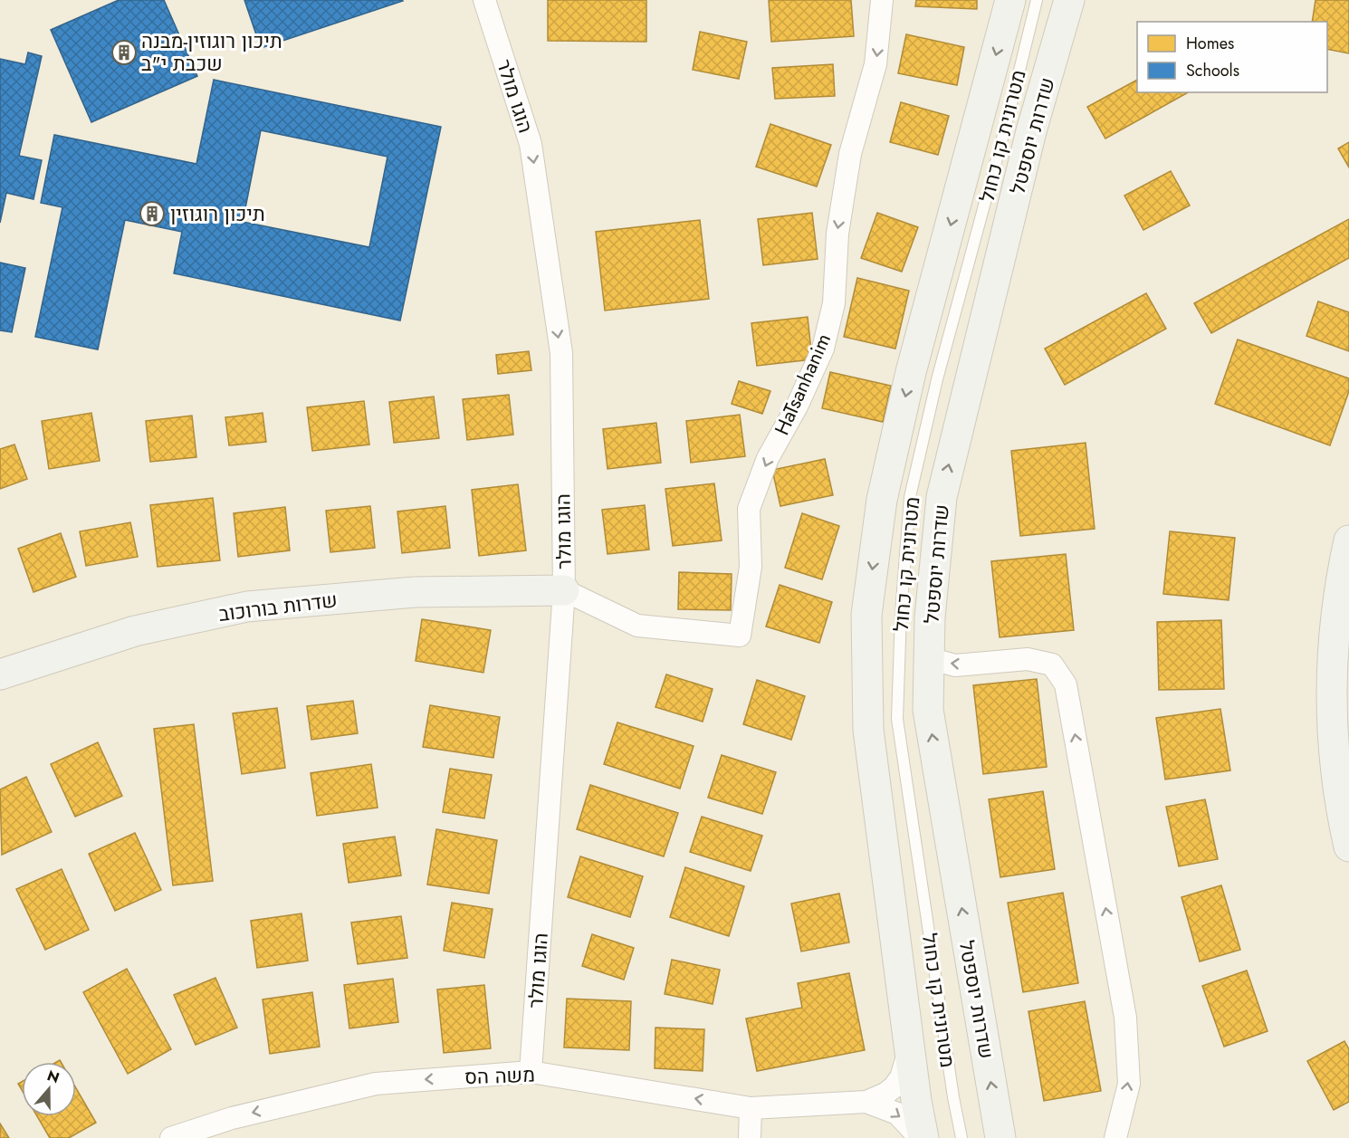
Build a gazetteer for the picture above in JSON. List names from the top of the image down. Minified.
{"streets":{"street":["הוגו מולר","שדרות יוספטל","HaTsanhanim","שדרות בורוכוב","משה הס"],"lane":["מטרונית קו כחול"]},"crossings":[["הוגו מולר","HaTsanhanim"],["הוגו מולר","שדרות בורוכוב"],["הוגו מולר","משה הס"],["HaTsanhanim","שדרות בורוכוב"]],"one_way":["הוגו מולר","משה הס"],"places":{"building":["תיכון רוגוזין-מבנה שכבת י\"ב","תיכון רוגוזין"]},"legend":["Homes","Schools"],"north":"top"}
